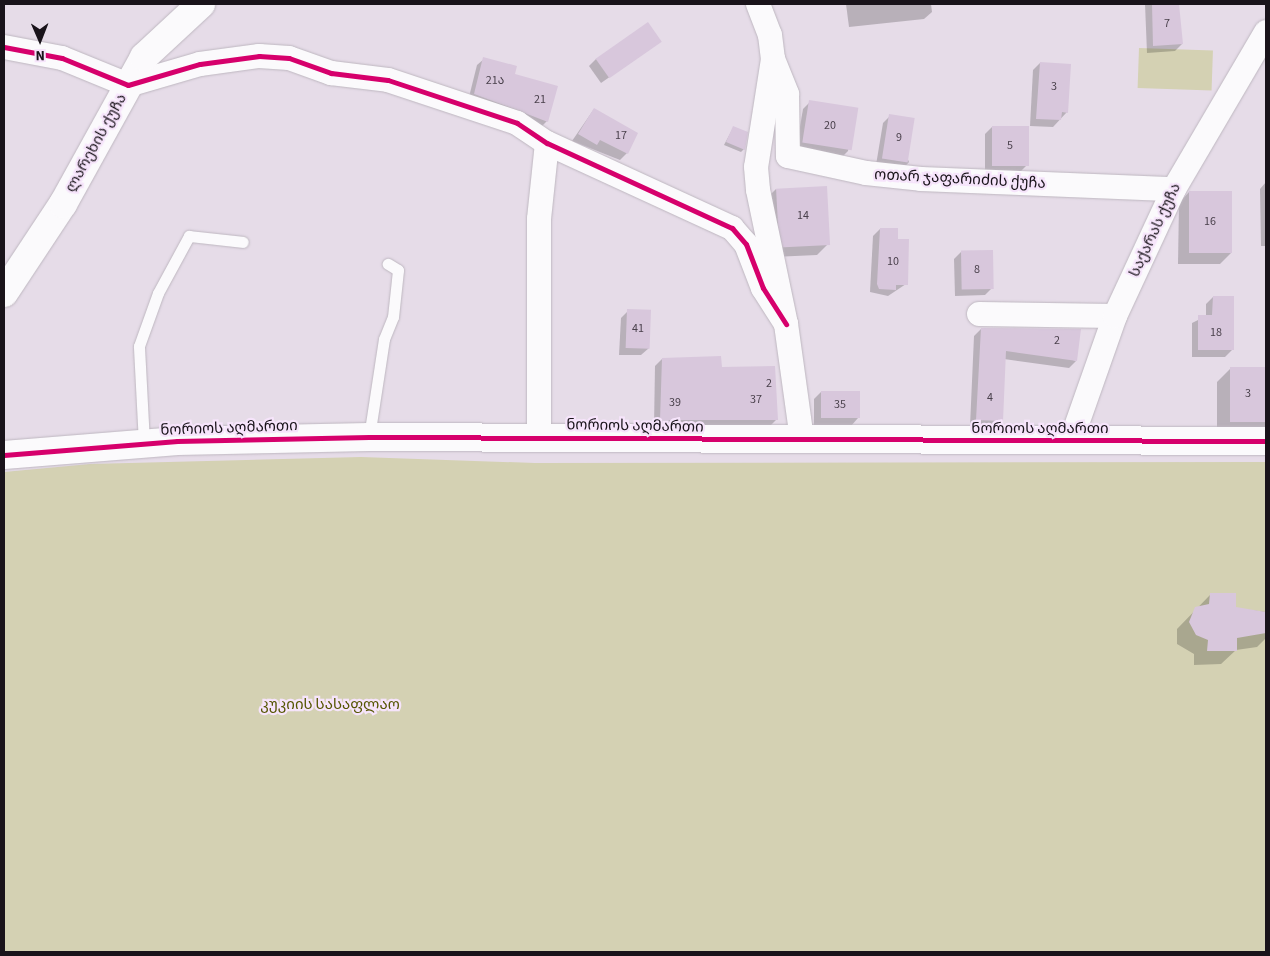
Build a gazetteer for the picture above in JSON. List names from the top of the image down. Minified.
{"streets":{"street":["ლარეხის ქუჩა","ოთარ ჯაფარიძის ქუჩა","საქარას ქუჩა","ნორიოს აღმართი"]},"crossings":[["ოთარ ჯაფარიძის ქუჩა","საქარას ქუჩა"],["საქარას ქუჩა","ნორიოს აღმართი"]],"parks":["კუკიის სასაფლაო"],"house_numbers":["7","21ა","3","21","20","17","9","5","14","16","10","8","41","18","2","2","3","4","37","39","35"],"north":"bottom"}
